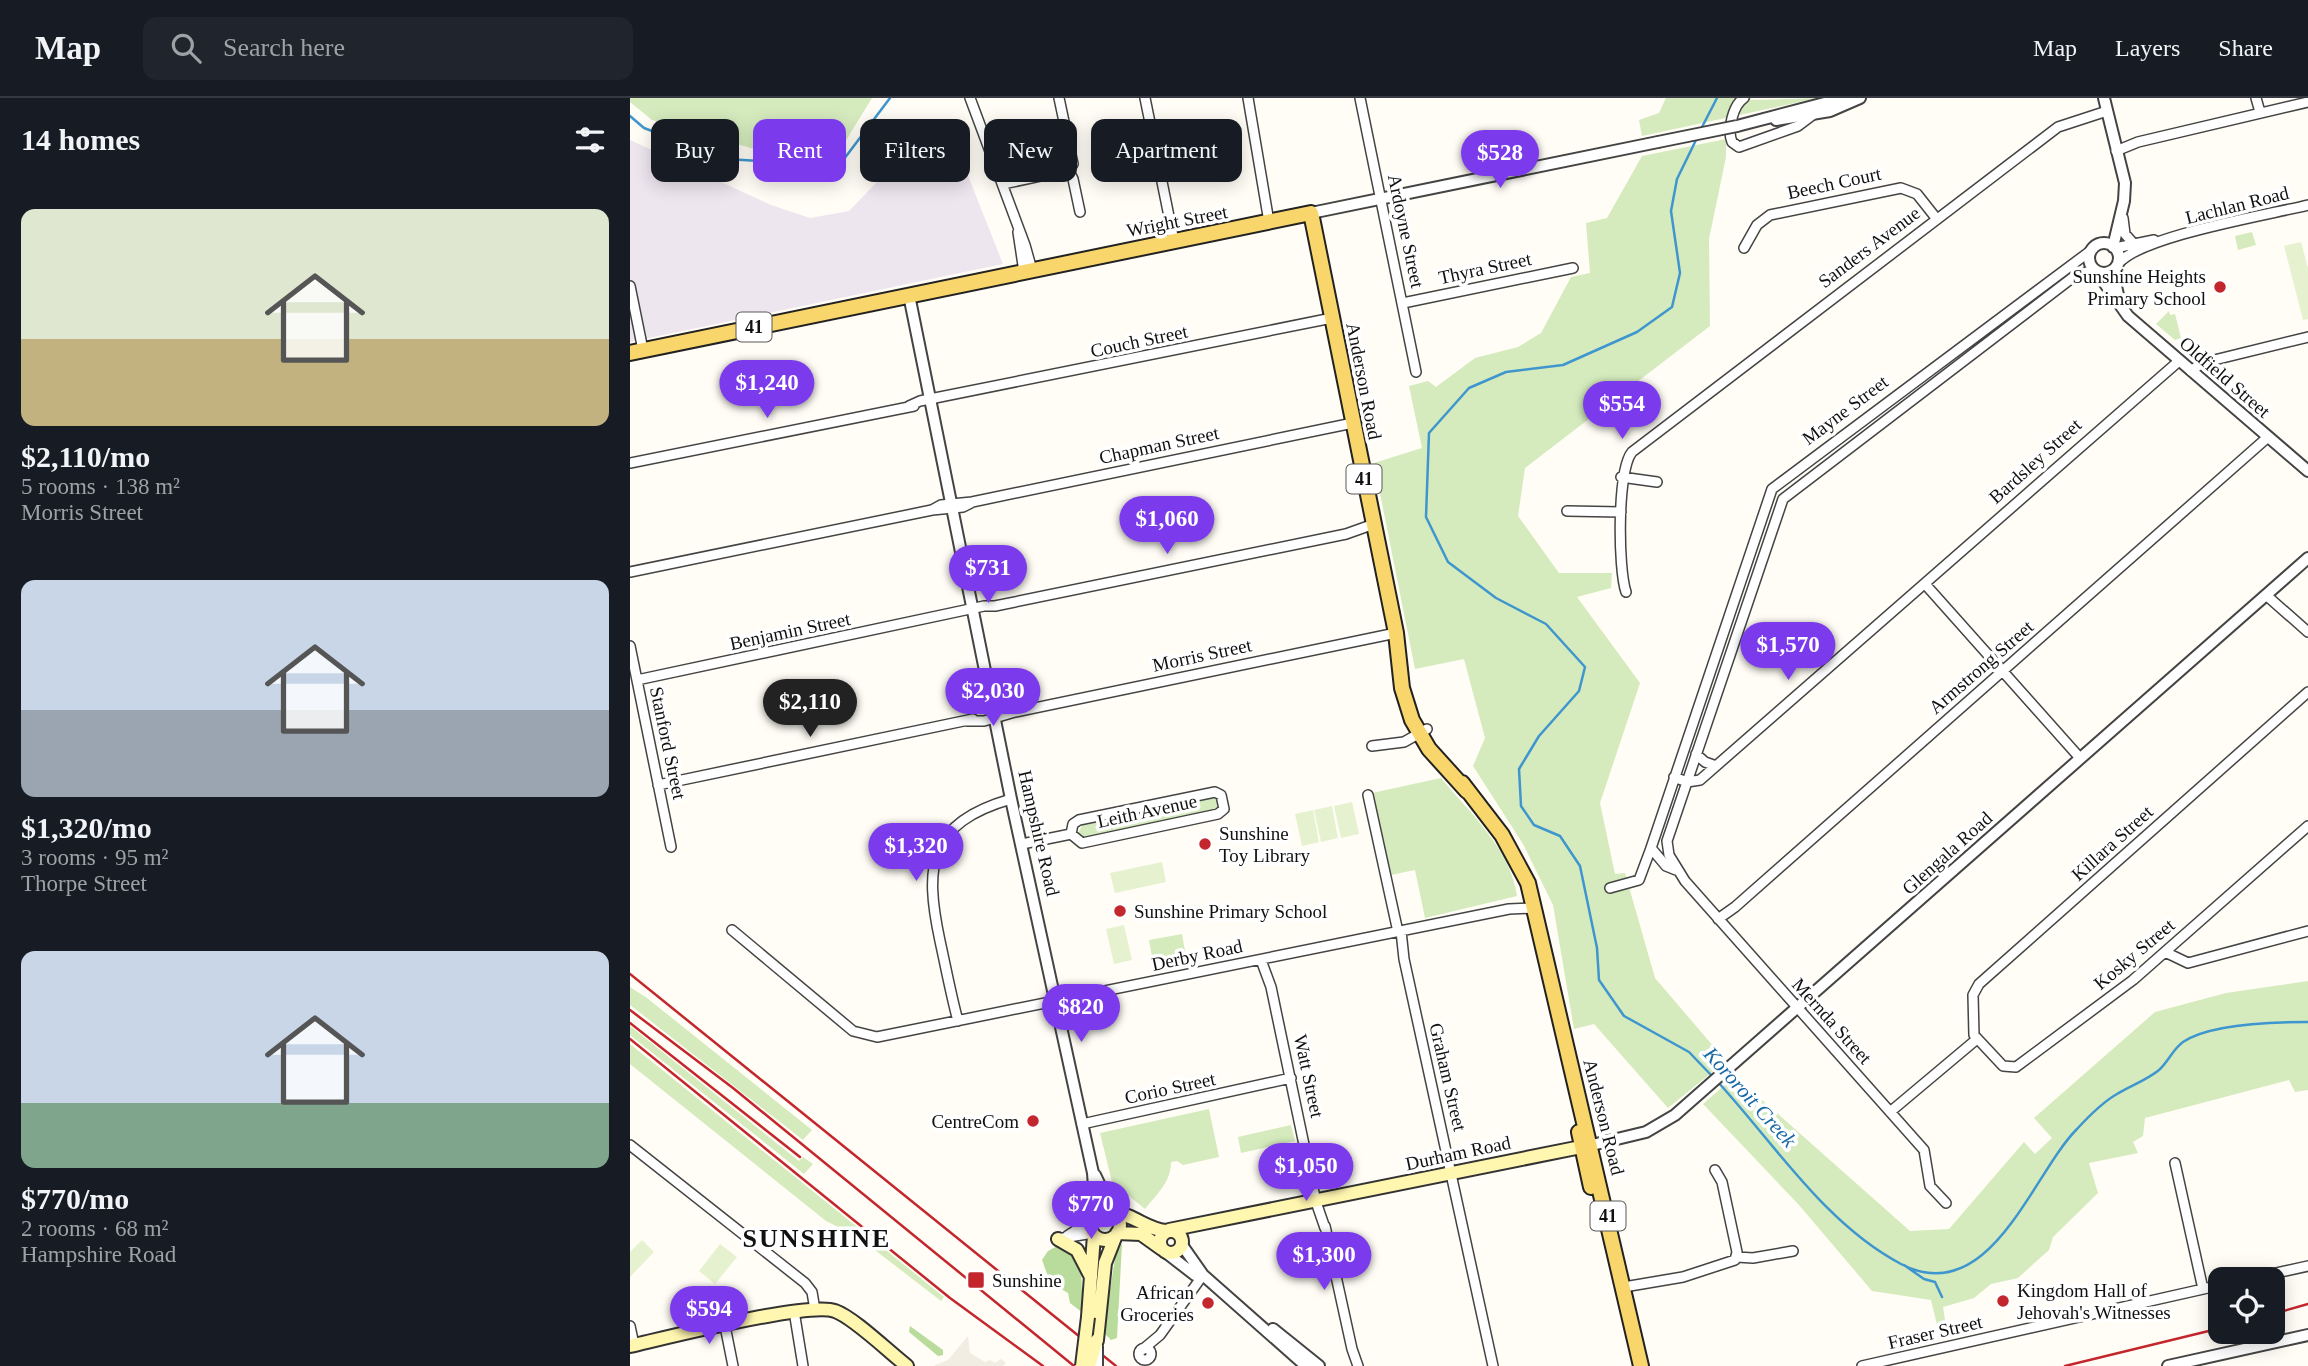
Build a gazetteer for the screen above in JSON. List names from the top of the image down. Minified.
{"streets":{"main road":["Wright Street","41","Anderson Road","Hampshire Road","Durham Road"],"street":["Beech Court","Lachlan Road","Ardoyne Street","Sanders Avenue","Thyra Street","Couch Street","Oldfield Street","Mayne Street","Chapman Street","Bardsley Street","Benjamin Street","Morris Street","Armstrong Street","Stanford Street","Leith Avenue","Killara Street","Glengala Road","Kosky Street","Derby Road","Mernda Street","Watt Street","Graham Street","Corio Street","Fraser Street"]},"crossings":[["Beech Court","Sanders Avenue"],["Lachlan Road","Oldfield Street"],["Lachlan Road","Mayne Street"],["Wright Street","Ardoyne Street"],["Wright Street","Anderson Road"],["Wright Street","Hampshire Road"],["Ardoyne Street","Thyra Street"],["Couch Street","Anderson Road"],["Couch Street","Hampshire Road"],["Oldfield Street","Mayne Street"],["Oldfield Street","Bardsley Street"],["Oldfield Street","Armstrong Street"],["Anderson Road","Chapman Street"],["Anderson Road","Benjamin Street"],["Anderson Road","Morris Street"],["Anderson Road","Glengala Road"],["Anderson Road","Derby Road"],["Anderson Road","Durham Road"],["Mayne Street","Bardsley Street"],["Mayne Street","Mernda Street"],["Chapman Street","Hampshire Road"],["Benjamin Street","Stanford Street"],["Benjamin Street","Hampshire Road"],["Morris Street","Stanford Street"],["Morris Street","Hampshire Road"],["Armstrong Street","Mernda Street"],["Leith Avenue","Hampshire Road"],["Hampshire Road","Derby Road"],["Hampshire Road","Corio Street"],["Killara Street","Kosky Street"],["Glengala Road","Mernda Street"],["Glengala Road","Durham Road"],["Derby Road","Watt Street"],["Derby Road","Graham Street"],["Watt Street","Corio Street"],["Watt Street","Durham Road"],["Graham Street","Durham Road"]],"districts":["SUNSHINE"],"water":["Kororoit Creek"],"places":{"other":["Sunshine Heights Primary School","Sunshine Toy Library","Sunshine Primary School","CentreCom","Kingdom Hall of Jehovah's Witnesses","African Groceries"],"transit":["Sunshine"]},"page":{"header":"Map","search":"Search here","nav":["Map","Layers","Share"],"heading":"14 homes","chip":["Buy","Rent","Filters","New","Apartment"],"price":["$528","$1,240","$554","$1,060","$731","$1,570","$2,030","$2,110","$1,320","$820","$1,050","$770","$1,300","$594"],"list":[{"name":"$2,110/mo","note":"5 rooms · 138 m² · Morris Street"},{"name":"$1,320/mo","note":"3 rooms · 95 m² · Thorpe Street"},{"name":"$770/mo","note":"2 rooms · 68 m² · Hampshire Road"}]}}
